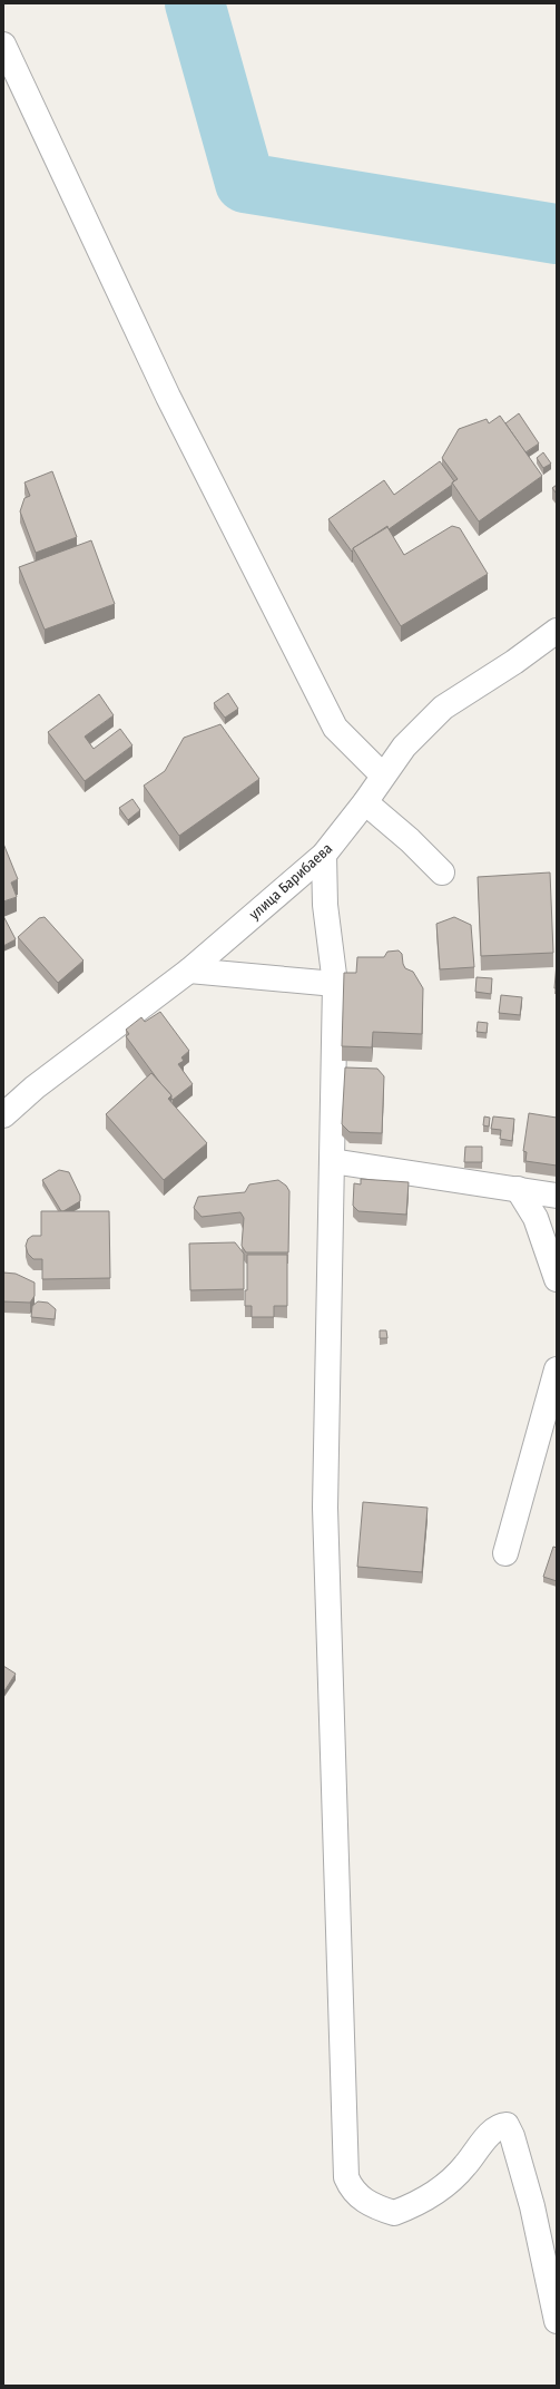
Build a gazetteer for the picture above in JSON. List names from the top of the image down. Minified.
{"streets":{"street":["улица Барибаева"]}}
